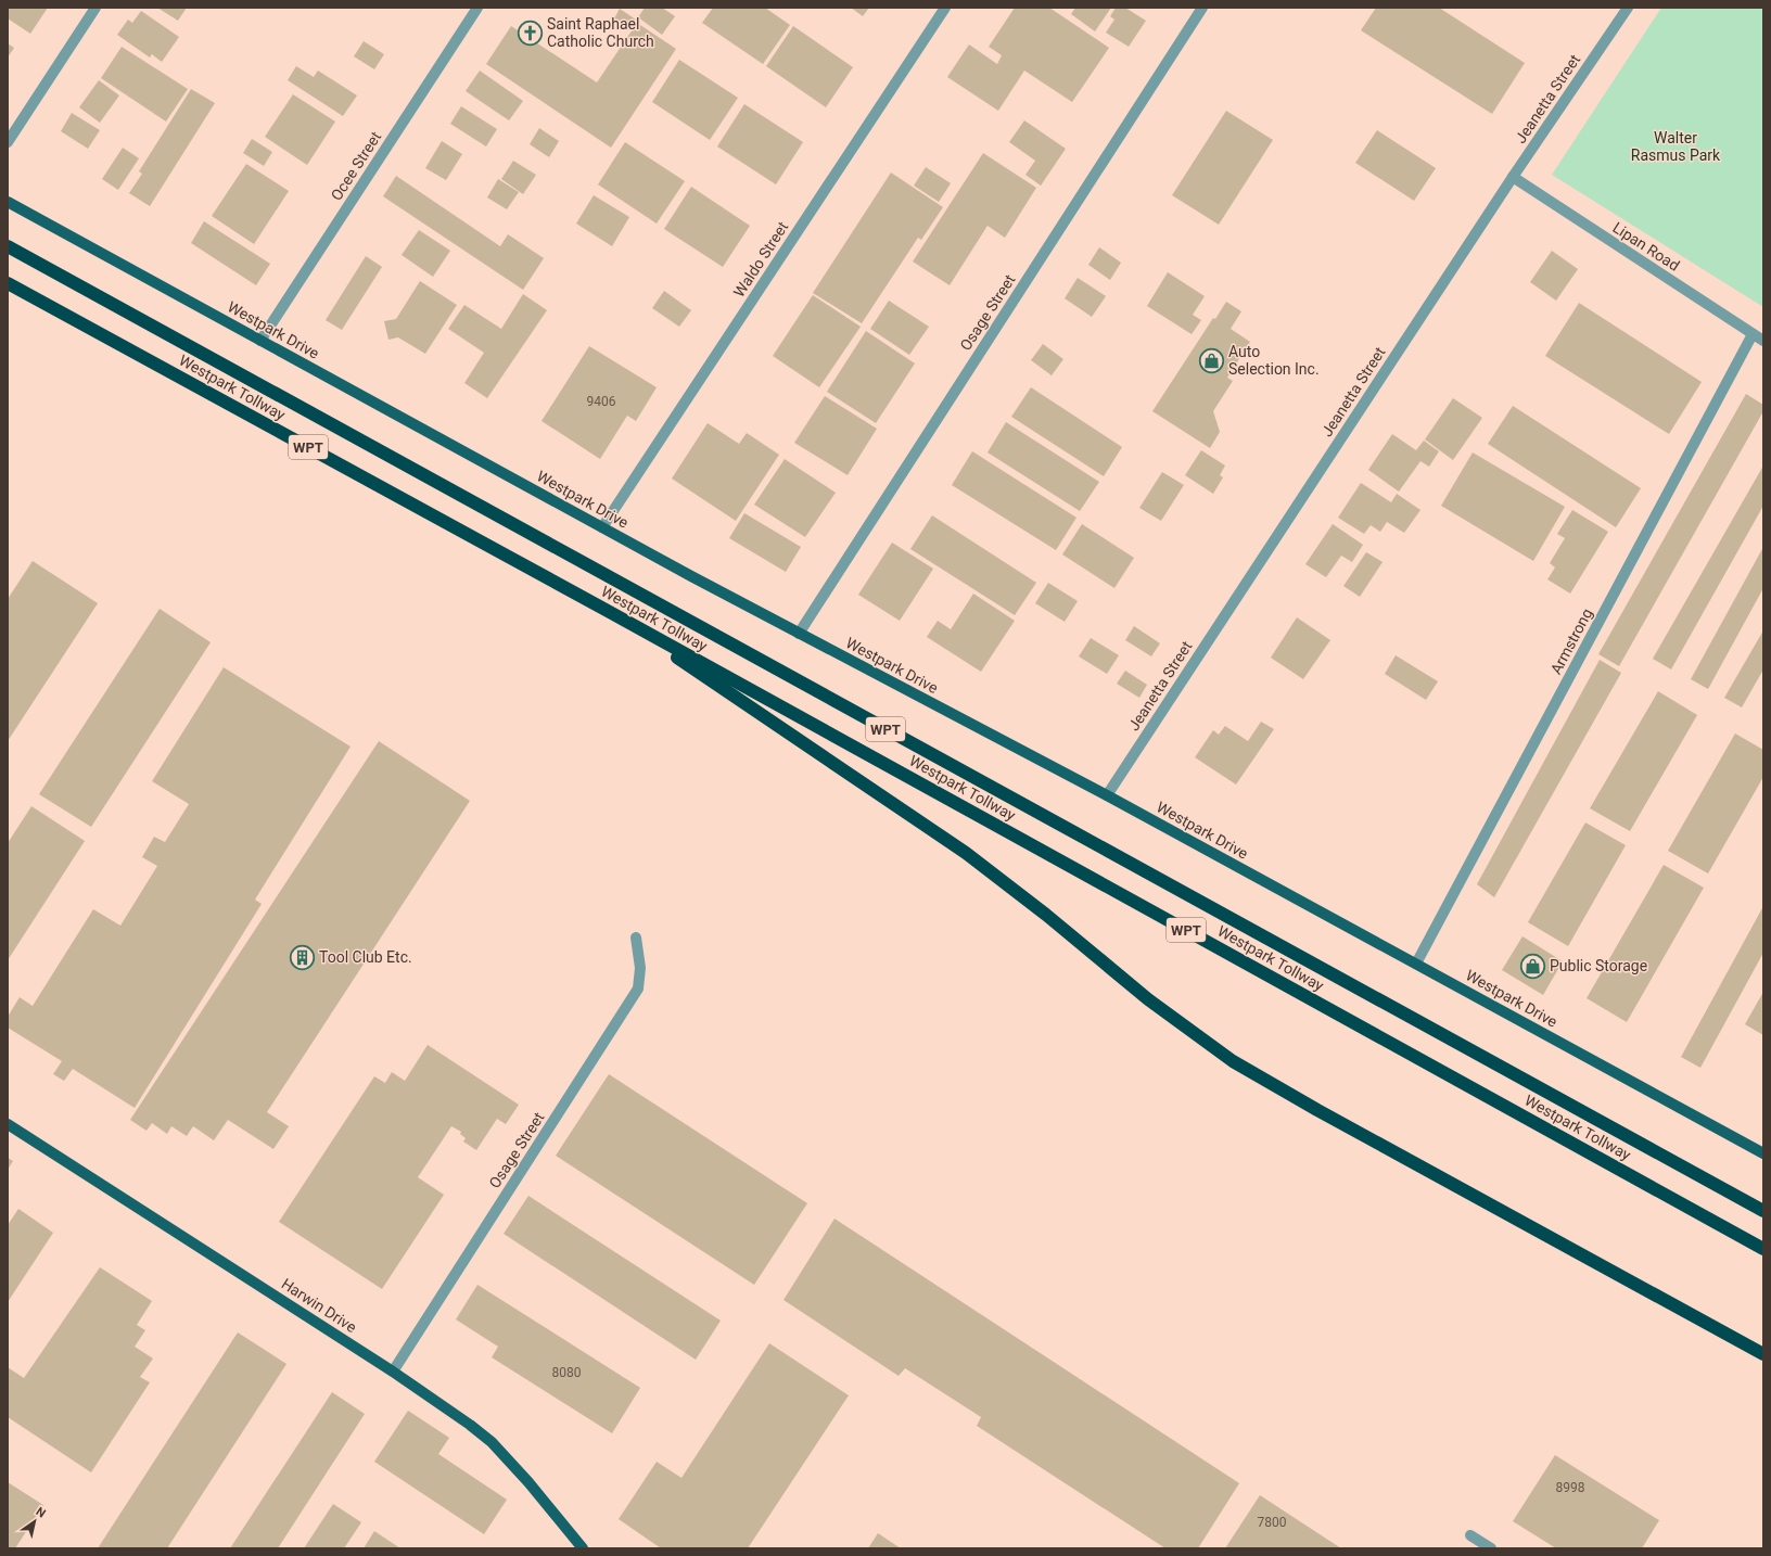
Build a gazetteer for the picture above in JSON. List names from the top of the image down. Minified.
{"streets":{"highway":["Westpark Tollway","WPT"],"main road":["Westpark Drive","Harwin Drive"],"street":["Jeanetta Street","Ocee Street","Lipan Road","Waldo Street","Osage Street","Armstrong"]},"crossings":[["Jeanetta Street","Lipan Road"],["Jeanetta Street","Westpark Drive"],["Ocee Street","Westpark Drive"],["Lipan Road","Armstrong"],["Waldo Street","Westpark Drive"],["Osage Street","Westpark Drive"],["Osage Street","Harwin Drive"],["Westpark Drive","Armstrong"]],"parks":["Walter Rasmus Park"],"places":{"church":["Saint Raphael Catholic Church"],"shop":["Auto Selection Inc.","Public Storage"],"building":["Tool Club Etc."]},"house_numbers":["9406","8080","8998","7800"],"north":"top right"}
